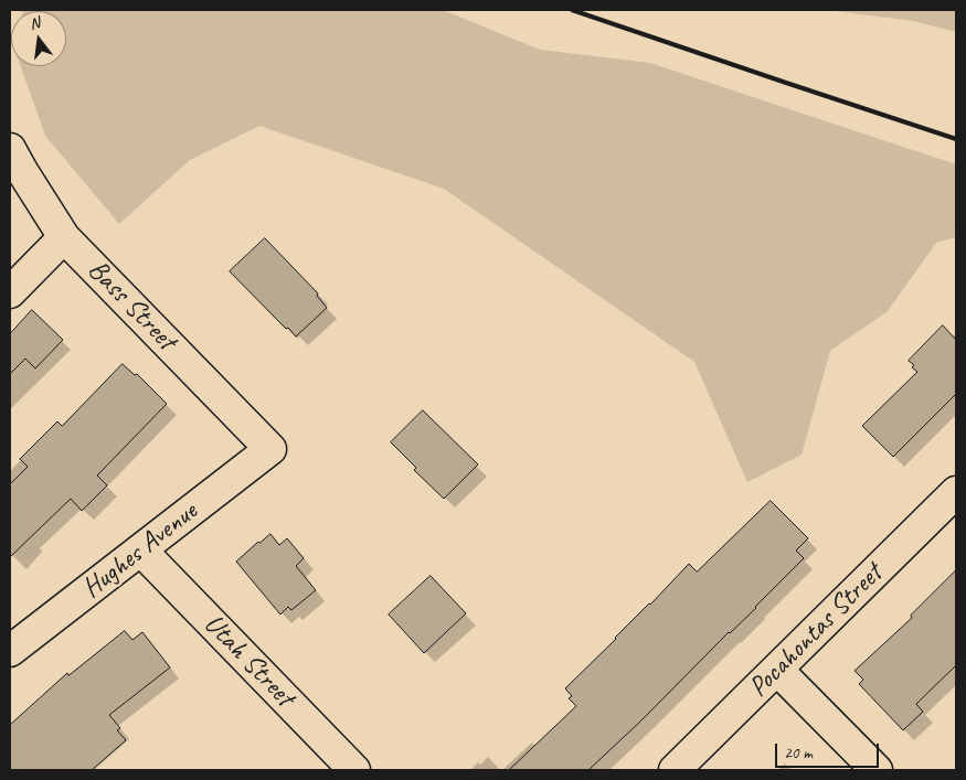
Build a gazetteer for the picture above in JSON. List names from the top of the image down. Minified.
{"streets":{"street":["Bass Street","Hughes Avenue","Pocahontas Street","Utah Street"]},"crossings":[["Bass Street","Hughes Avenue"],["Hughes Avenue","Utah Street"]],"scale_bar":"20 m","north":"top"}
